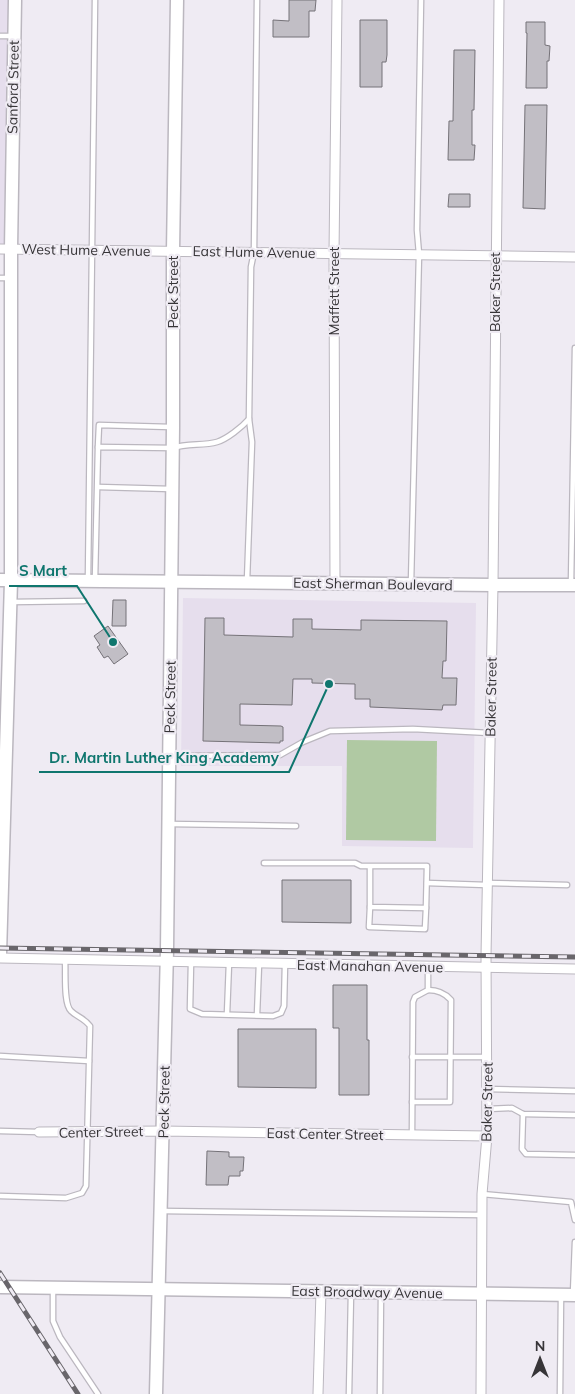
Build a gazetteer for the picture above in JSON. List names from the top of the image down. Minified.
{"streets":{"street":["Sanford Street","West Hume Avenue","East Hume Avenue","Maffett Street","Peck Street","Baker Street","East Sherman Boulevard","East Manahan Avenue","Center Street","East Center Street","East Broadway Avenue"]},"crossings":[["Sanford Street","West Hume Avenue"],["Sanford Street","East Sherman Boulevard"],["West Hume Avenue","East Hume Avenue"],["West Hume Avenue","Peck Street"],["East Hume Avenue","Maffett Street"],["East Hume Avenue","Peck Street"],["East Hume Avenue","Baker Street"],["Maffett Street","East Sherman Boulevard"],["Peck Street","East Sherman Boulevard"],["Peck Street","East Manahan Avenue"],["Peck Street","Center Street"],["Peck Street","East Center Street"],["Peck Street","East Broadway Avenue"],["Baker Street","East Sherman Boulevard"],["Baker Street","East Manahan Avenue"],["Baker Street","East Center Street"],["Baker Street","East Broadway Avenue"],["Center Street","East Center Street"]],"places":["S Mart","Dr. Martin Luther King Academy"],"north":"top"}
